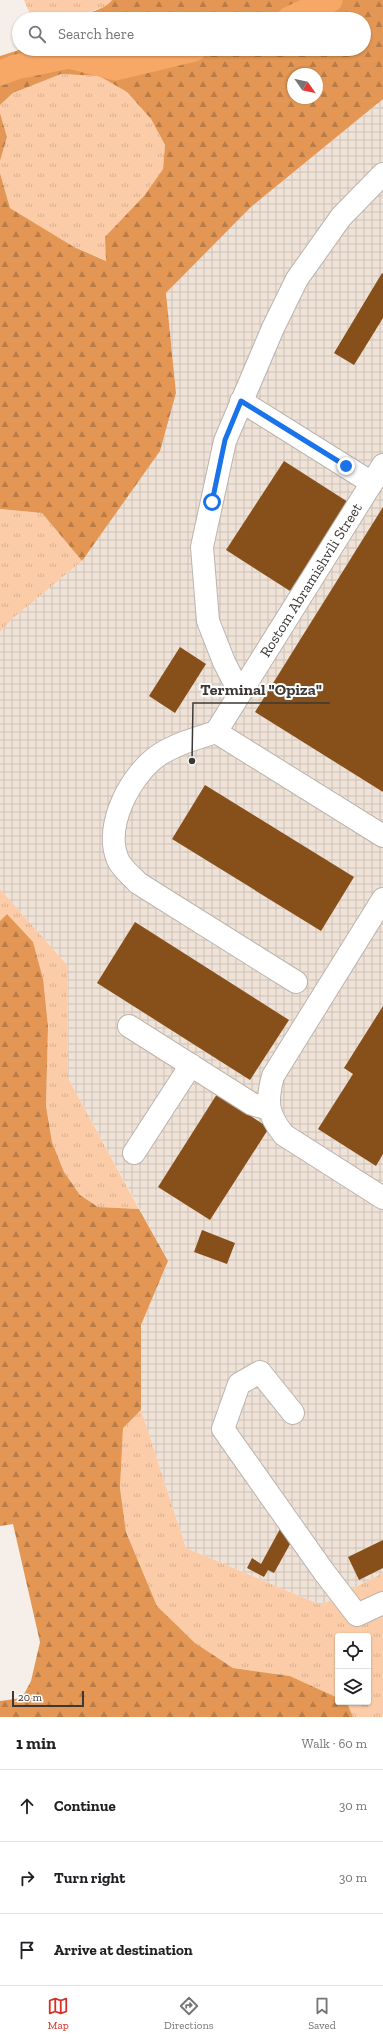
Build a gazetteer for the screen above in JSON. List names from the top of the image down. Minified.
{"streets":{"street":["Rostom Abramishvili Street"]},"places":["Terminal \"Opiza\""],"scale_bar":"20 m","north":"bottom right","page":{"search":"Search here","scale":"20 m","heading":["1 min","Walk · 60 m"],"list":[["Continue","30 m"],["Turn right","30 m"],"Arrive at destination"],"nav":["Map","Directions","Saved"]}}
